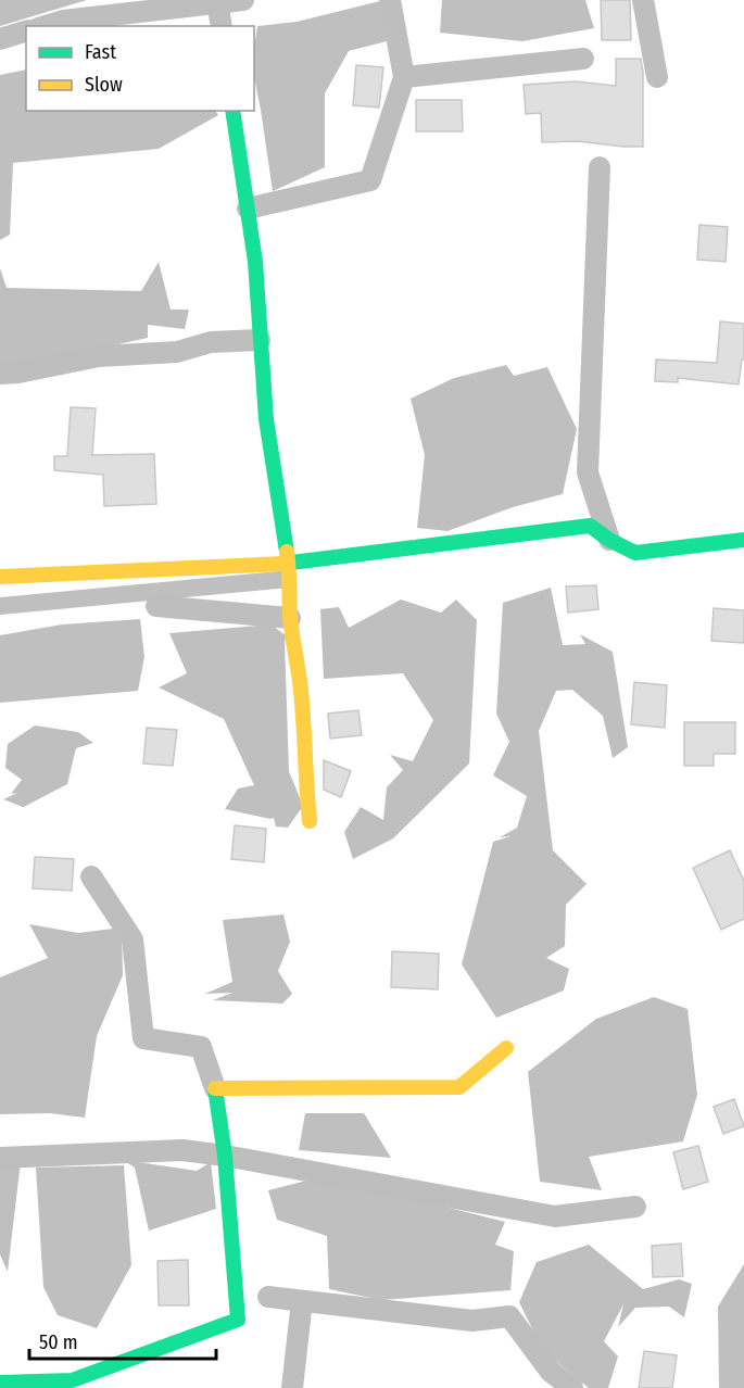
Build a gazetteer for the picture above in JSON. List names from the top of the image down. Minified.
{"legend":["Fast","Slow"],"scale_bar":"50 m"}
